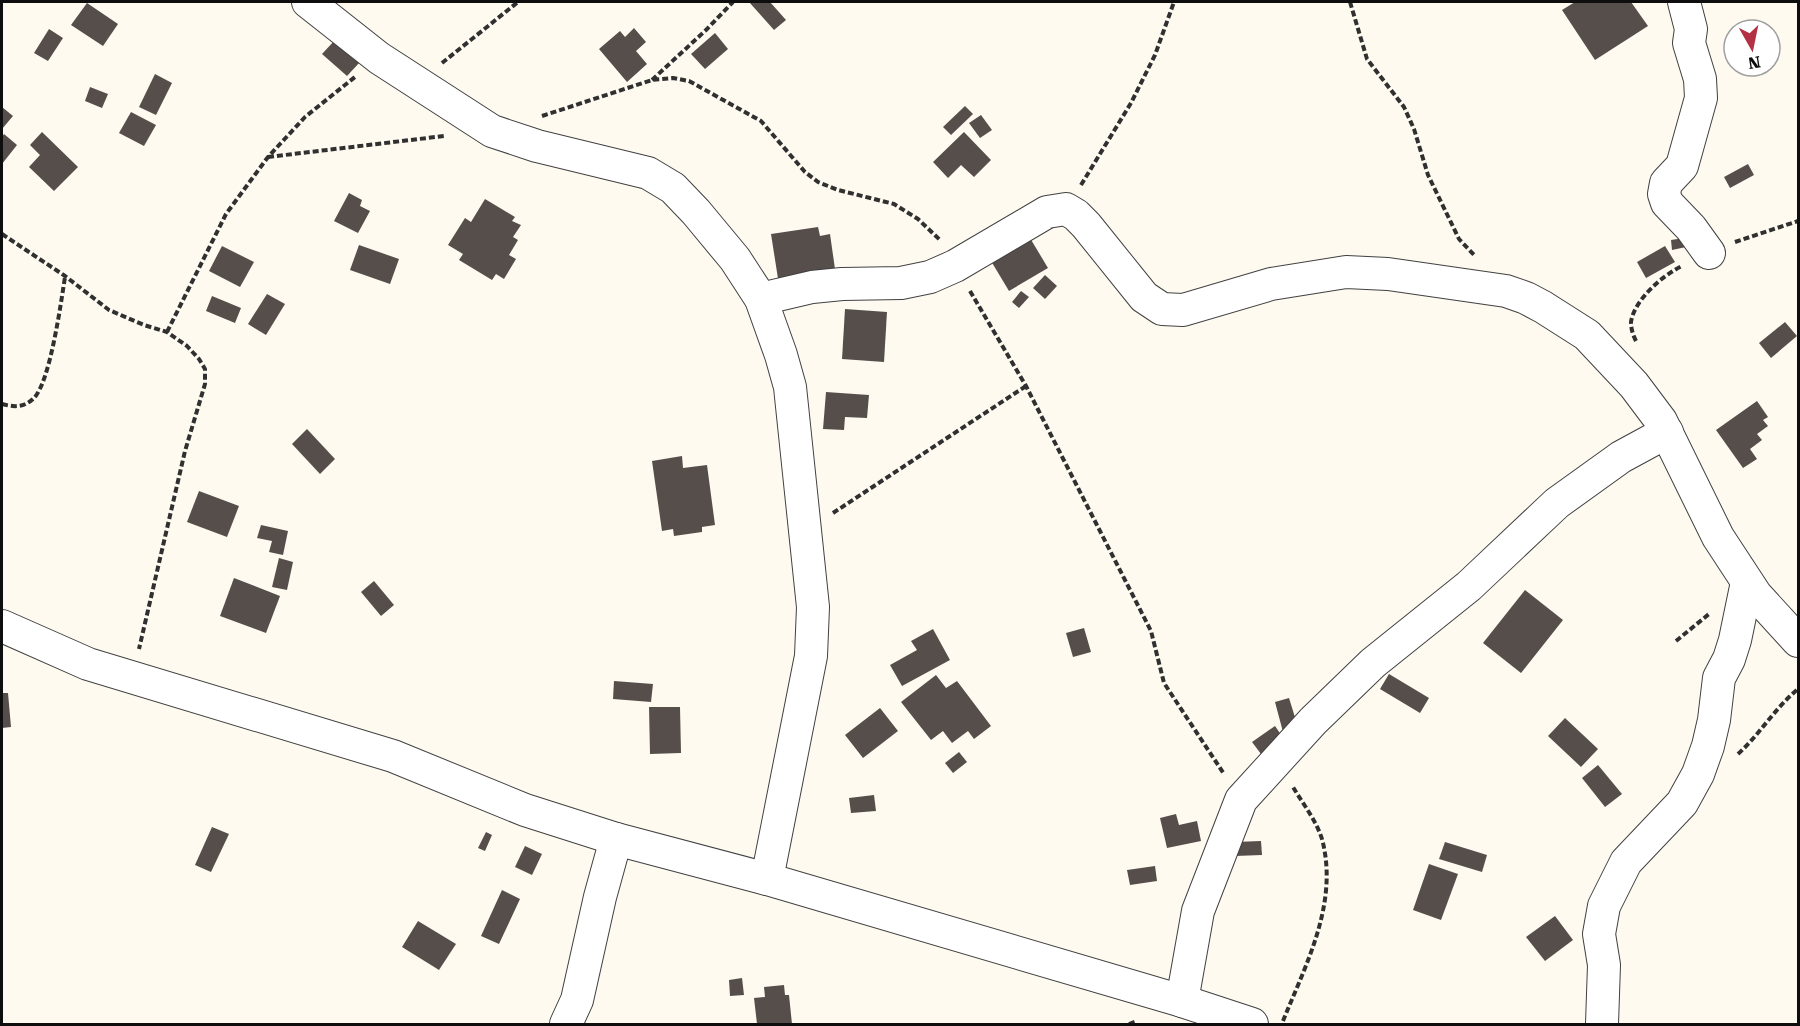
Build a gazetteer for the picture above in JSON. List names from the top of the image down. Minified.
{"north":"bottom"}
